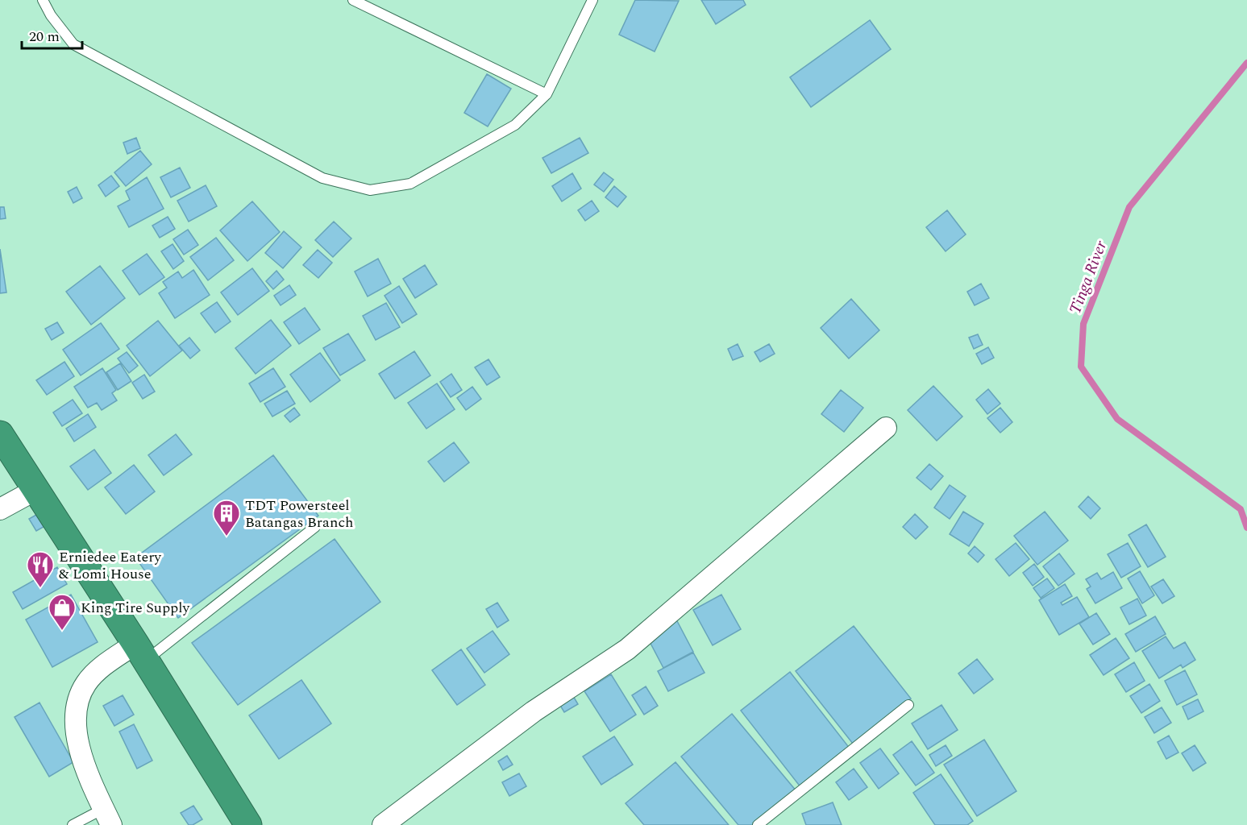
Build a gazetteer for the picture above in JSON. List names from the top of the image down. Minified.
{"water":["Tinga River"],"places":{"building":["TDT Powersteel Batangas Branch"],"restaurant":["Erniedee Eatery & Lomi House"],"shop":["King Tire Supply"]},"scale_bar":"20 m"}
